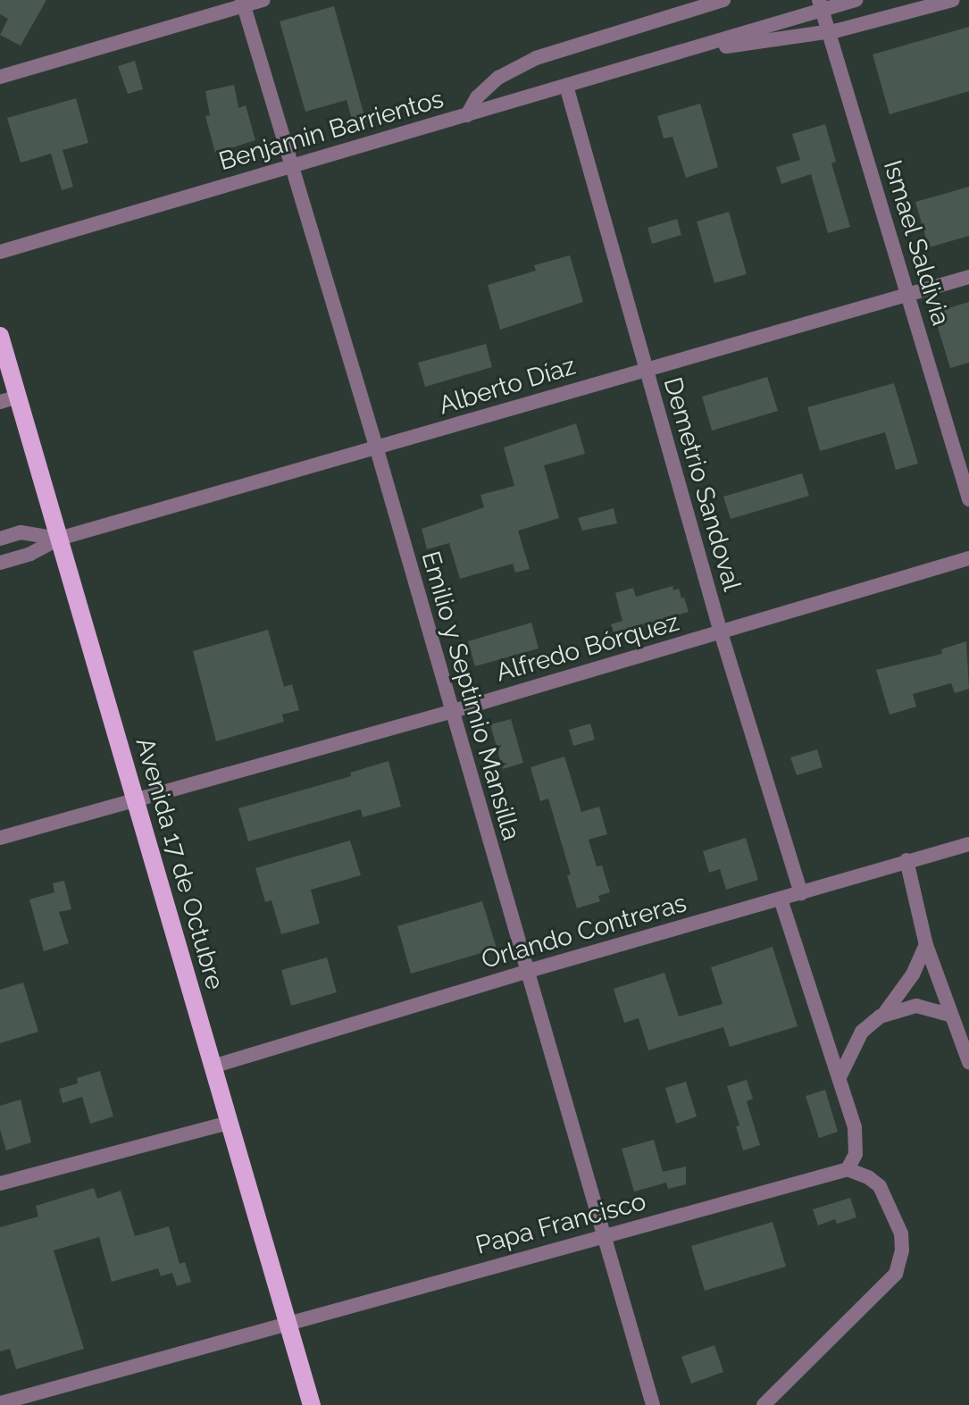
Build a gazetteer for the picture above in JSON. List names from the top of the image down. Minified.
{"streets":{"main road":["Avenida 17 de Octubre"],"street":["Benjamin Barrientos","Ismael Saldivia","Alberto Díaz","Demetrio Sandoval","Alfredo Bórquez","Emilio y Septimio Mansilla","Orlando Contreras","Papa Francisco"]},"crossings":[["Benjamin Barrientos","Ismael Saldivia"],["Benjamin Barrientos","Demetrio Sandoval"],["Benjamin Barrientos","Emilio y Septimio Mansilla"],["Ismael Saldivia","Alberto Díaz"],["Alberto Díaz","Demetrio Sandoval"],["Alberto Díaz","Emilio y Septimio Mansilla"],["Alberto Díaz","Avenida 17 de Octubre"],["Demetrio Sandoval","Alfredo Bórquez"],["Demetrio Sandoval","Orlando Contreras"],["Alfredo Bórquez","Emilio y Septimio Mansilla"],["Alfredo Bórquez","Avenida 17 de Octubre"],["Emilio y Septimio Mansilla","Orlando Contreras"],["Emilio y Septimio Mansilla","Papa Francisco"],["Avenida 17 de Octubre","Orlando Contreras"],["Avenida 17 de Octubre","Papa Francisco"]]}
